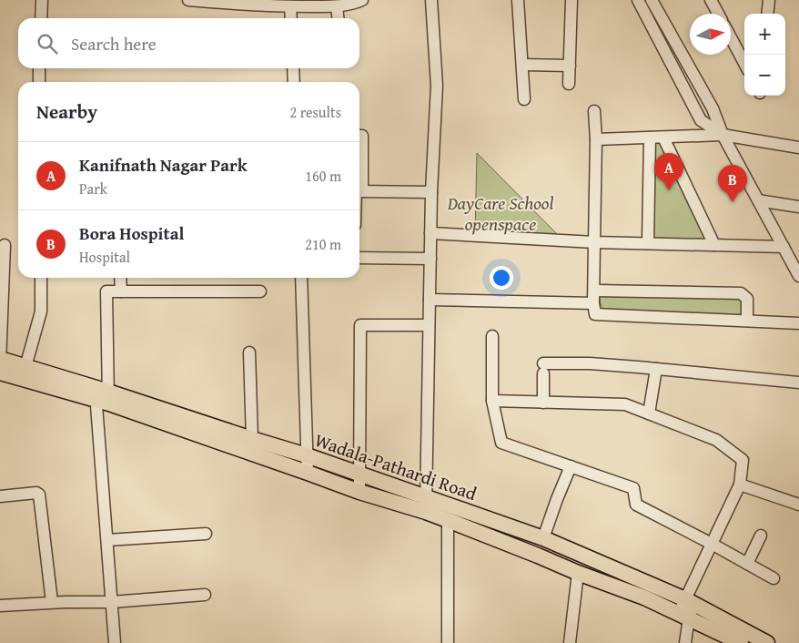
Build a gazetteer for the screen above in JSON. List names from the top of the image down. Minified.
{"streets":{"main road":["Wadala-Pathardi Road"]},"parks":["DayCare School openspace"],"north":"right","page":{"map_buttons":["+","−"],"search":"Search here","heading":["Nearby","2 results"],"list":[{"mark":"A","name":"Kanifnath Nagar Park","note":"Park","value":"160 m"},{"mark":"B","name":"Bora Hospital","note":"Hospital","value":"210 m"}],"pins":["A","B"]}}
